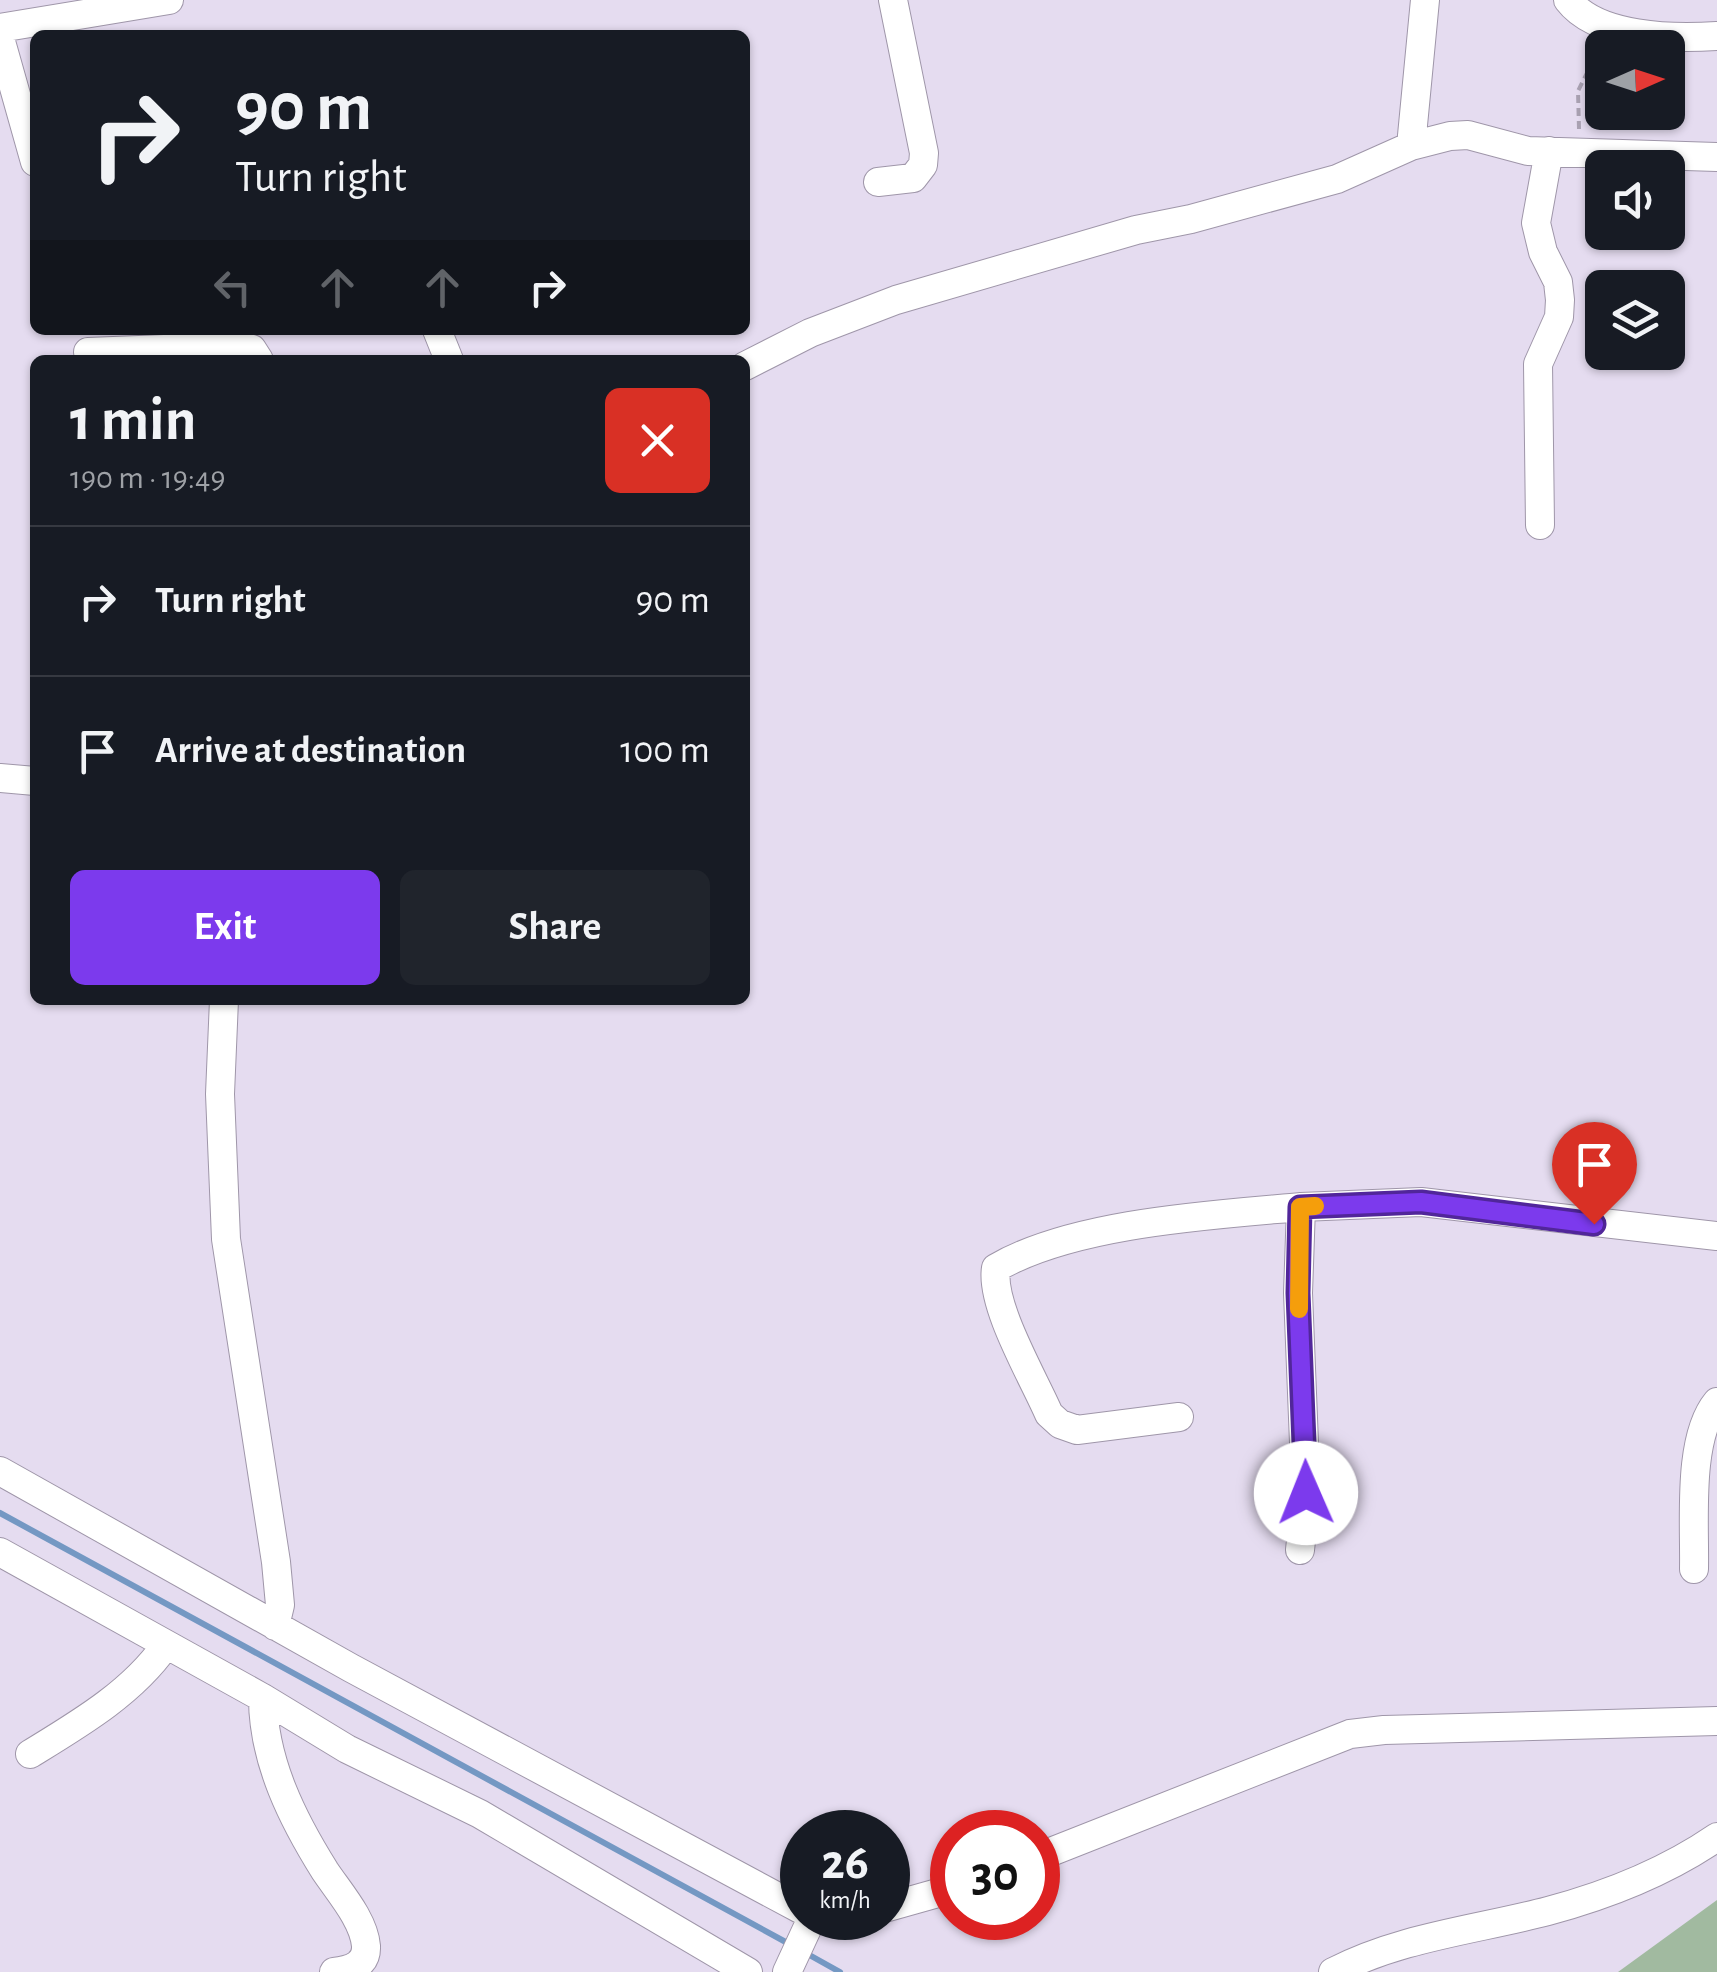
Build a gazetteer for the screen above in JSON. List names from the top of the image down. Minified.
{"north":"right","page":{"turn":["90 m","Turn right"],"heading":["1 min","190 m · 19:49"],"list":[{"name":"Turn right","value":"90 m"},{"name":"Arrive at destination","value":"100 m"}],"buttons":["Exit","Share"],"speed":"26 km/h","limit":"30"}}
